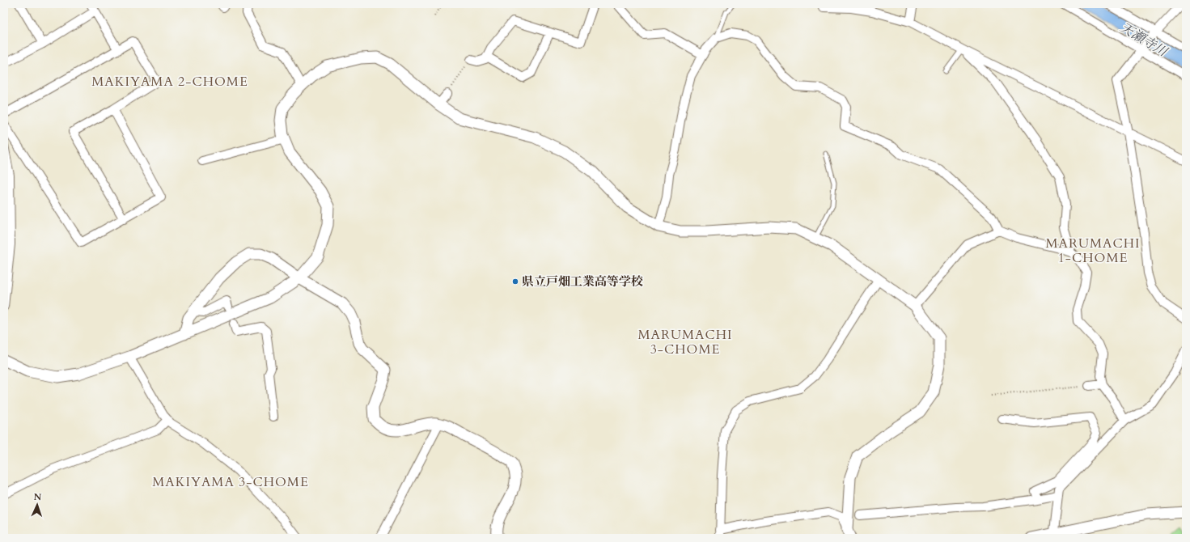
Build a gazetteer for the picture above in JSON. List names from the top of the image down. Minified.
{"districts":["MAKIYAMA 2-CHOME","MARUMACHI 1-CHOME","MARUMACHI 3-CHOME","MAKIYAMA 3-CHOME"],"water":["天瀬寺川"],"places":["県立戸畑工業高等学校"],"north":"top"}
